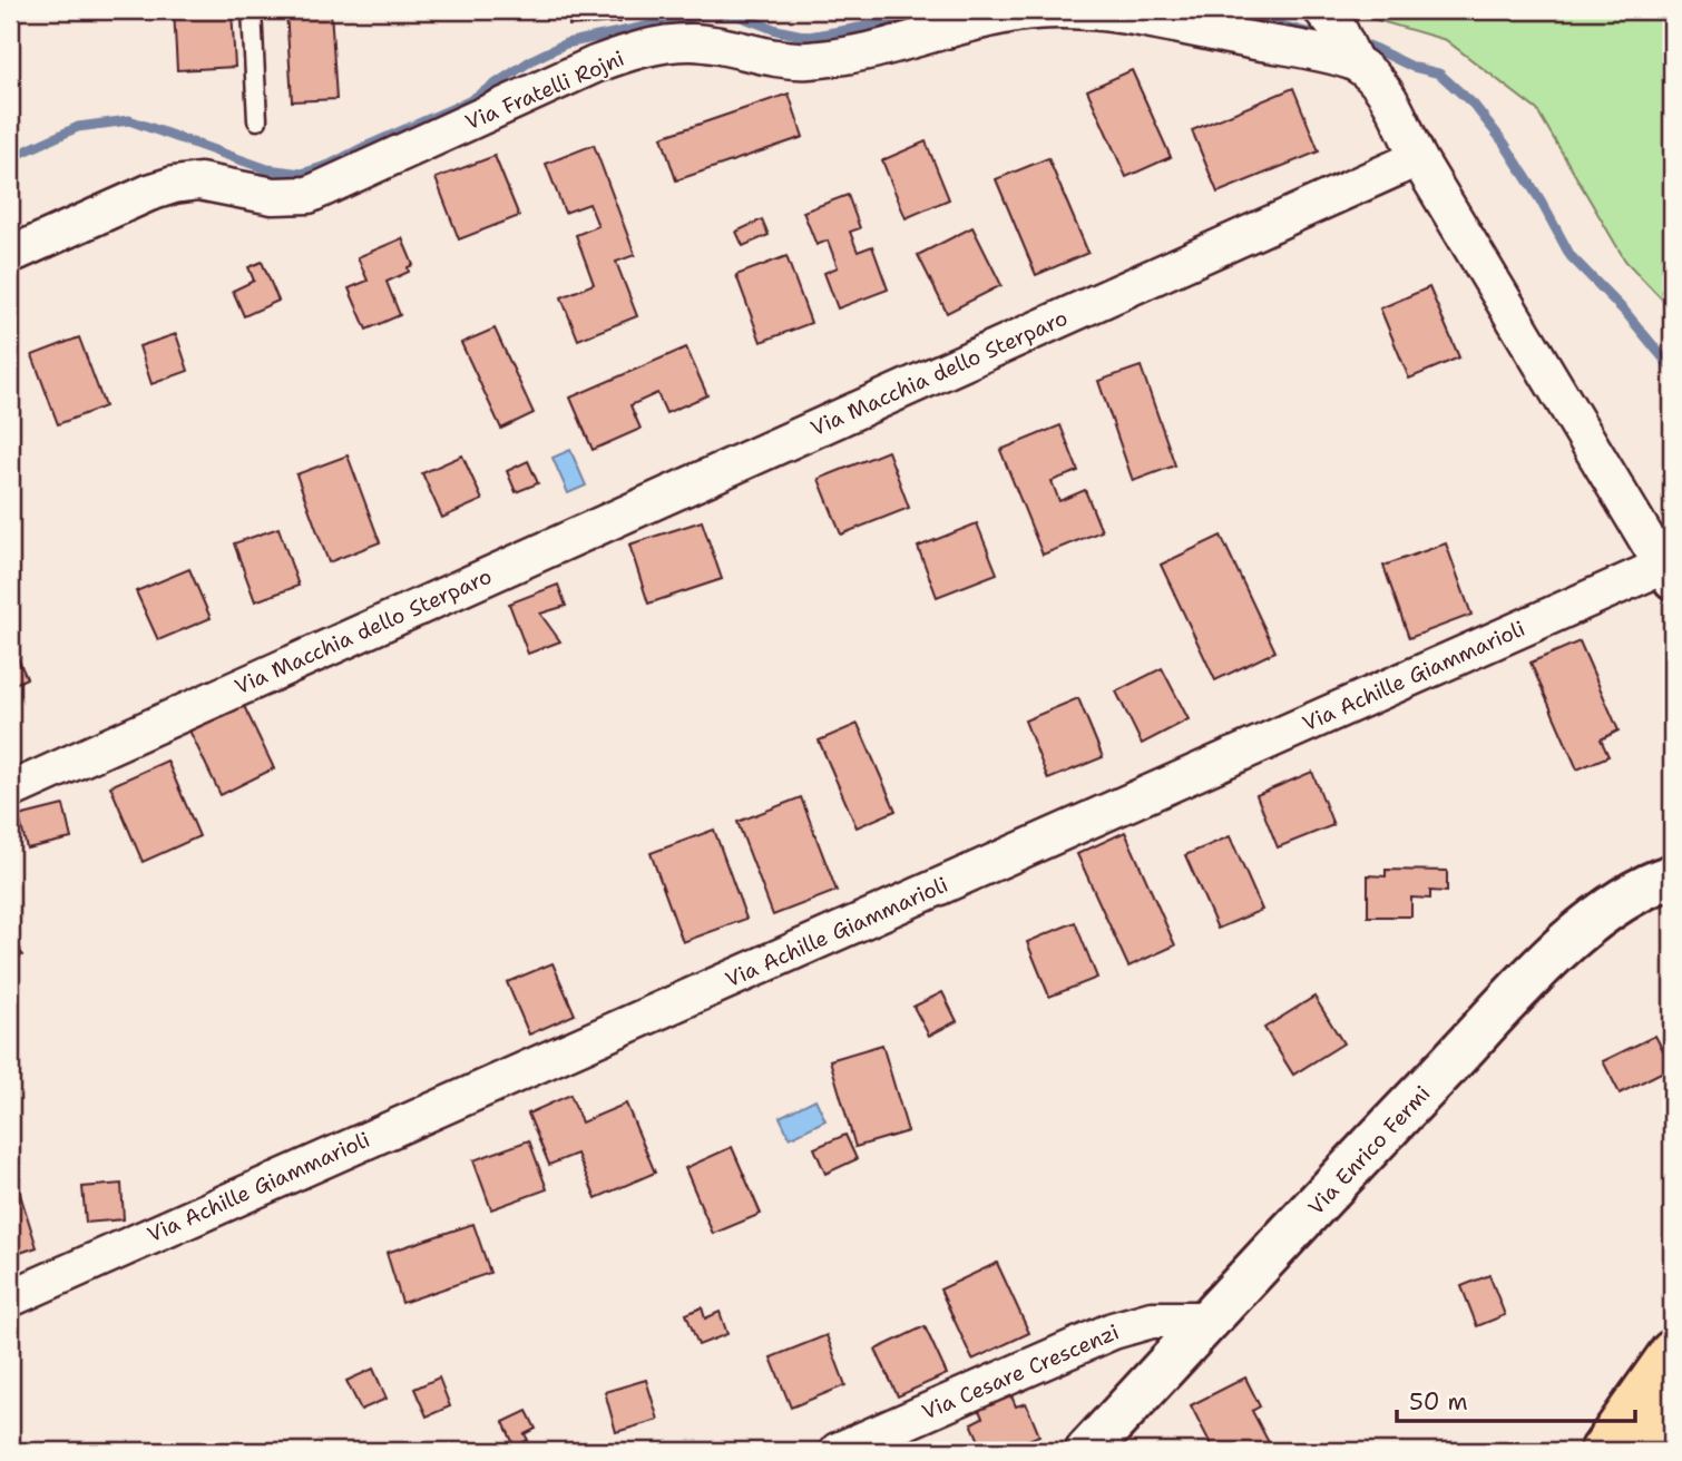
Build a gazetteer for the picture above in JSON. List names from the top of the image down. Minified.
{"streets":{"street":["Via Fratelli Rojni","Via Macchia dello Sterparo","Via Achille Giammarioli","Via Enrico Fermi","Via Cesare Crescenzi"]},"crossings":[["Via Enrico Fermi","Via Cesare Crescenzi"]],"scale_bar":"50 m"}
